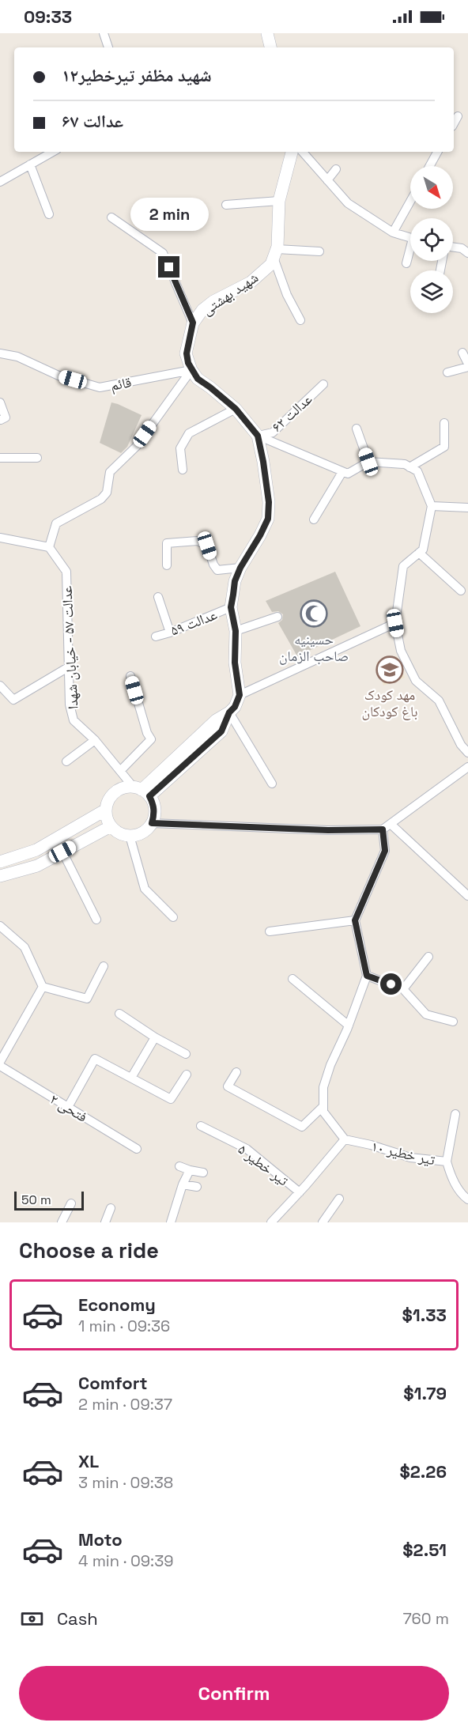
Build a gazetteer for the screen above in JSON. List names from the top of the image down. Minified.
{"streets":{"main road":["شهید بهشتی"],"street":["قائم","عدالت ۶۲","عدالت ۵۹","عدالت ۵۷ - خیابان شهدا","فتحی ۲","تیر خطیر ۱۰","تیر خطیر ۵"]},"crossings":[["شهید بهشتی","قائم"]],"places":{"mosque":["حسینیه صاحب الزمان"],"school or university":["مهد کودک باغ کودکان"]},"scale_bar":"50 m","north":"bottom right","page":{"status":"09:33","banner":["شهید مظفر تیرخطیر۱۲","عدالت ۶۷"],"bubble":"2 min","scale":"50 m","heading":"Choose a ride","list":[{"name":"Economy","note":"1 min · 09:36","value":"$1.33"},{"name":"Comfort","note":"2 min · 09:37","value":"$1.79"},{"name":"XL","note":"3 min · 09:38","value":"$2.26"},{"name":"Moto","note":"4 min · 09:39","value":"$2.51"}],"pay":["Cash","760 m"],"buttons":"Confirm"}}
